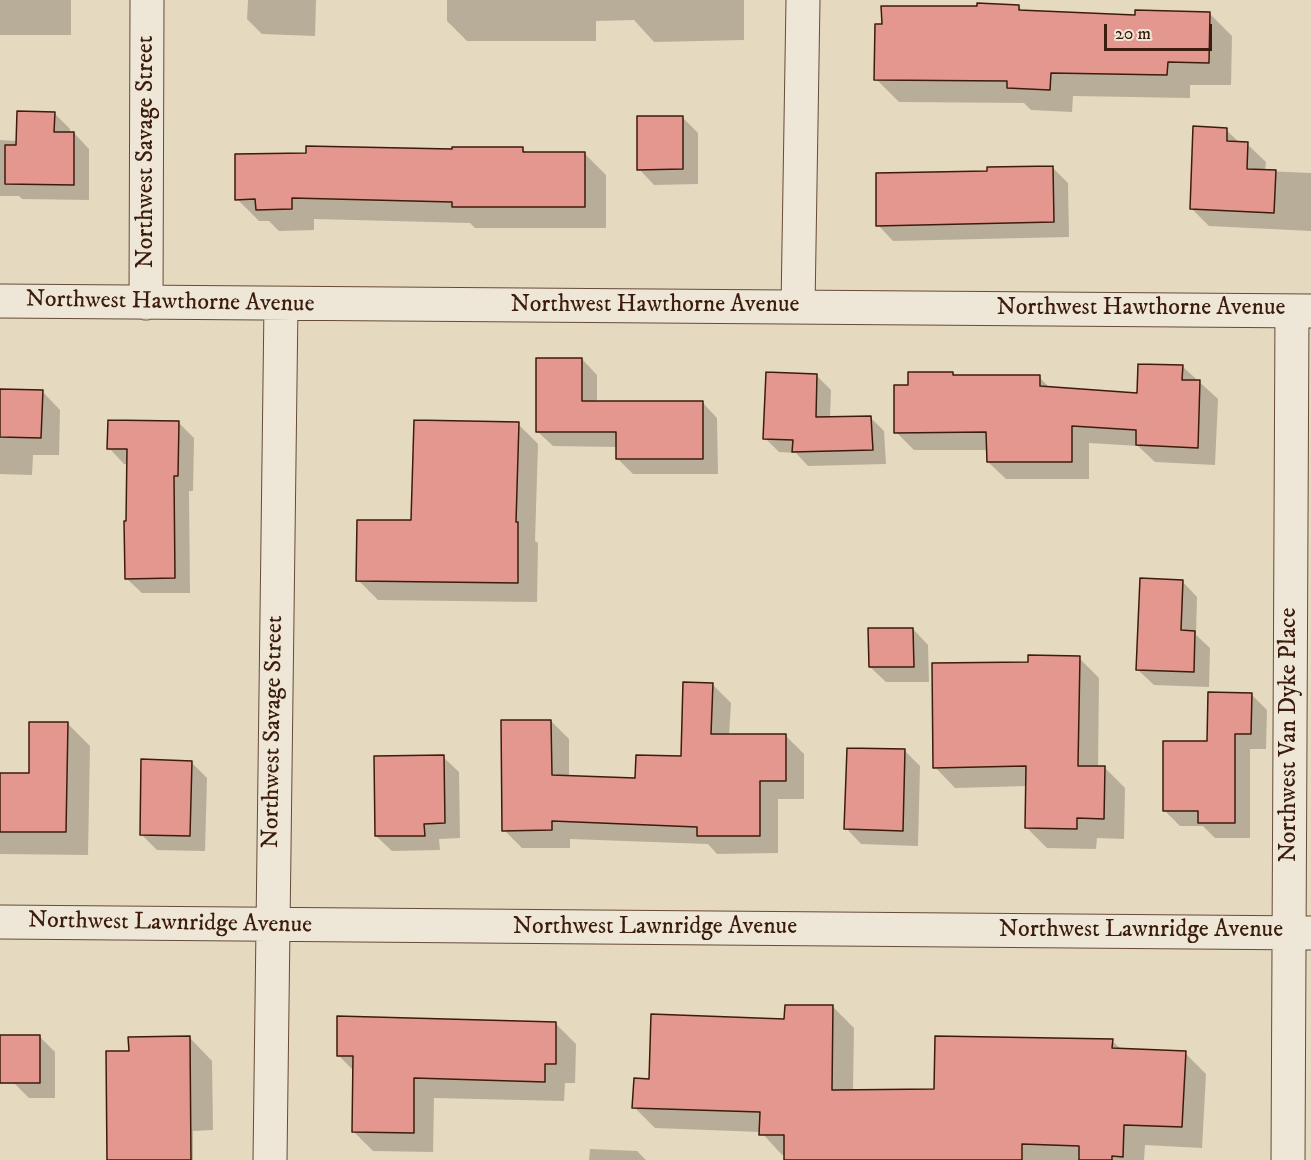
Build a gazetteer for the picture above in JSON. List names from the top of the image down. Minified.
{"streets":{"street":["Northwest Savage Street","Northwest Hawthorne Avenue","Northwest Van Dyke Place","Northwest Lawnridge Avenue"]},"crossings":[["Northwest Savage Street","Northwest Hawthorne Avenue"],["Northwest Savage Street","Northwest Lawnridge Avenue"],["Northwest Hawthorne Avenue","Northwest Van Dyke Place"],["Northwest Van Dyke Place","Northwest Lawnridge Avenue"]],"scale_bar":"20 m"}
